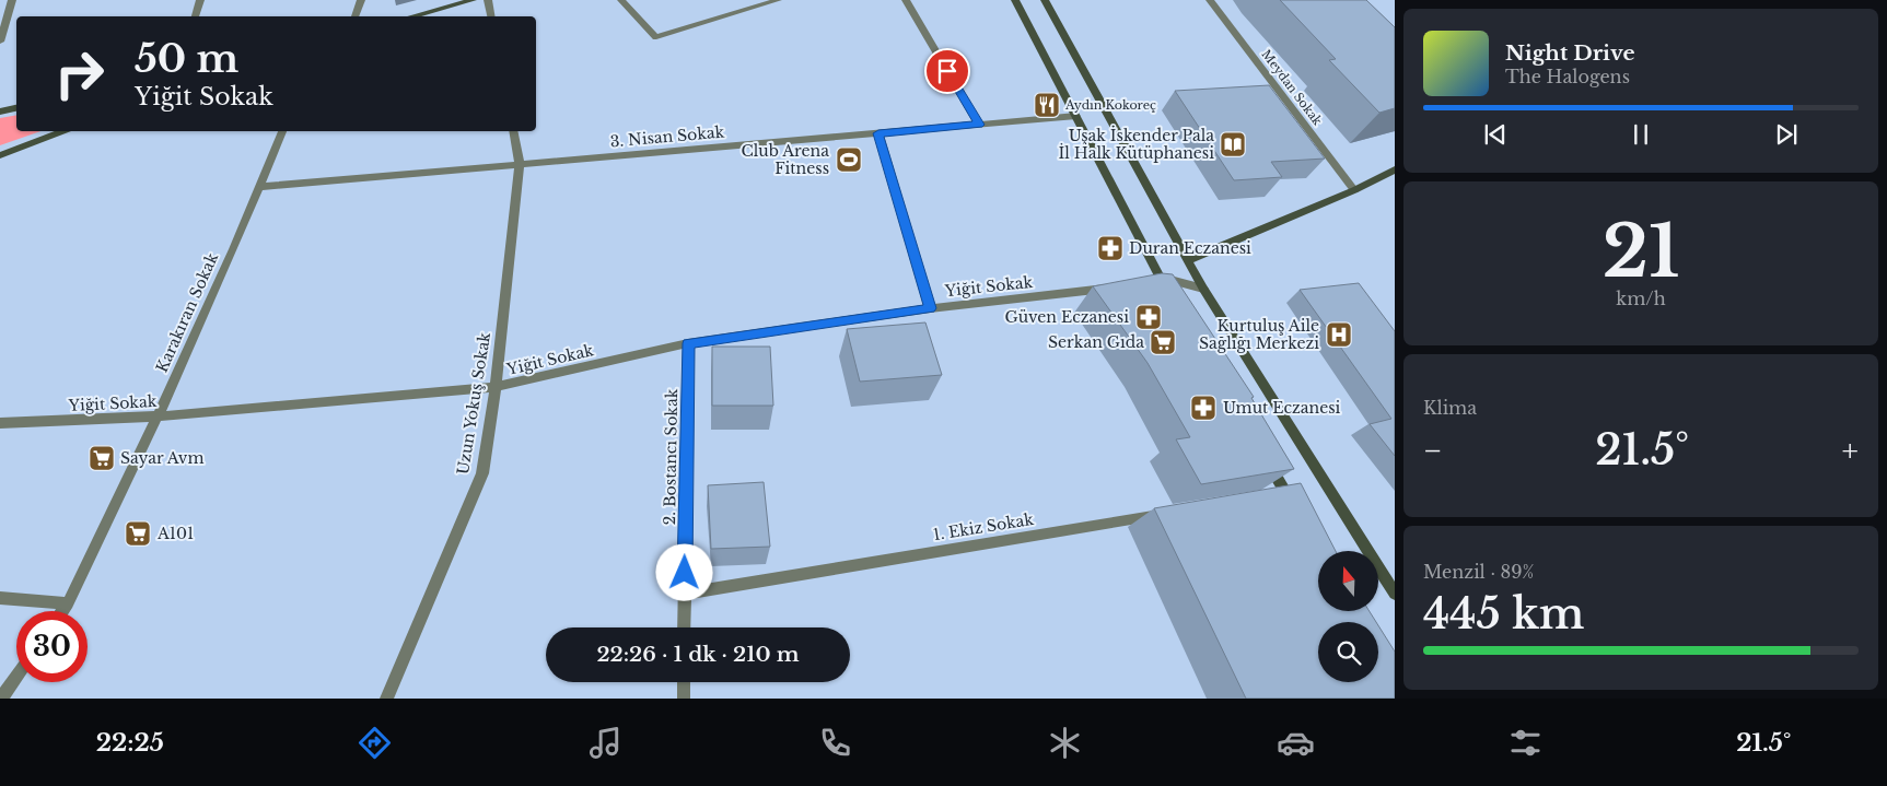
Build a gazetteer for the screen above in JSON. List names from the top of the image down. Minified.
{"streets":{"street":["Meydan Sokak","3. Nisan Sokak","Yiğit Sokak","Karakıran Sokak","Uzun Yokuş Sokak","2. Bostancı Sokak","1. Ekiz Sokak"]},"crossings":[["3. Nisan Sokak","Karakıran Sokak"],["3. Nisan Sokak","Uzun Yokuş Sokak"],["Yiğit Sokak","Karakıran Sokak"],["Yiğit Sokak","Uzun Yokuş Sokak"],["Yiğit Sokak","2. Bostancı Sokak"],["2. Bostancı Sokak","1. Ekiz Sokak"]],"places":{"restaurant":["Aydın Kokoreç"],"library":["Uşak İskender Pala İl Halk Kütüphanesi"],"sports":["Club Arena Fitness"],"pharmacy":["Duran Eczanesi","Güven Eczanesi","Umut Eczanesi"],"hospital":["Kurtuluş Aile Sağlığı Merkezi"],"supermarket":["Serkan Gıda","Sayar Avm","A101"]},"north":"top","page":{"turn":["50 m","Yiğit Sokak"],"song":["Night Drive","The Halogens"],"tile":[["21","km/h"],"Klima",["Menzil · 89%","445 km"]],"heat":["−","21.5°","+"],"limit":"30","trip":"22:26 · 1 dk · 210 m","tabs":["22:25","21.5°"]}}
